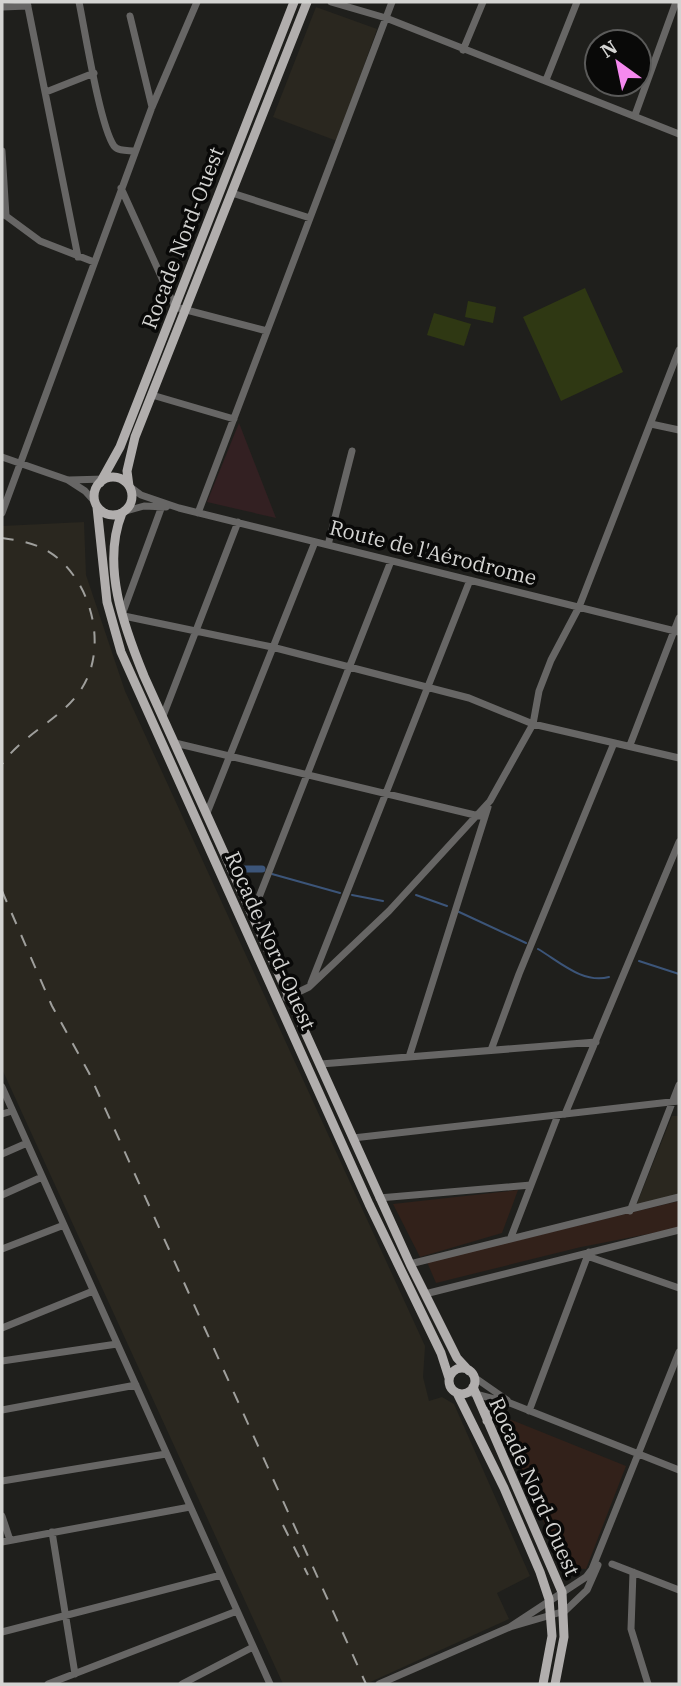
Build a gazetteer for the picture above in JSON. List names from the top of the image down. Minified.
{"streets":{"main road":["Rocade Nord-Ouest"],"street":["Route de l'Aérodrome"]},"crossings":[["Rocade Nord-Ouest","Route de l'Aérodrome"]],"north":"top left"}
